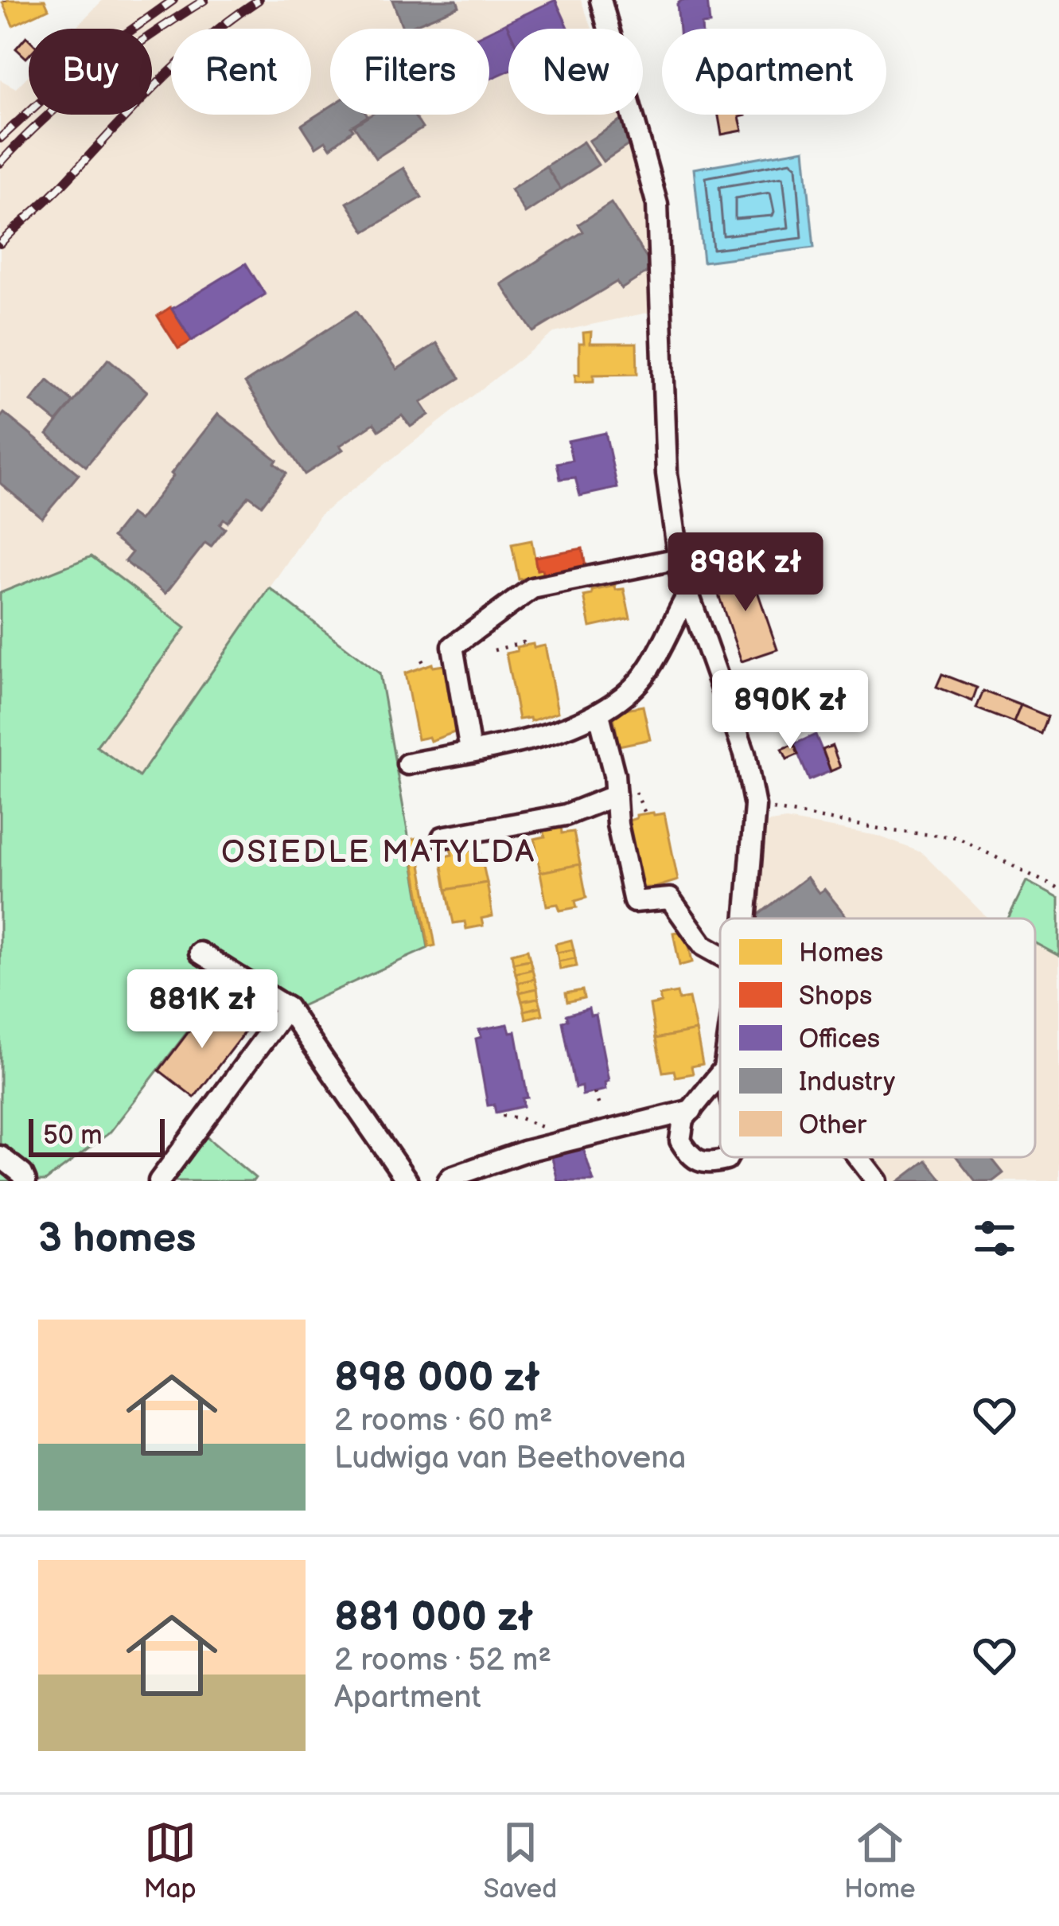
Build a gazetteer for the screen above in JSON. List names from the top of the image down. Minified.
{"districts":["OSIEDLE MATYLDA"],"legend":["Homes","Shops","Offices","Industry","Other"],"scale_bar":"50 m","page":{"chip":["Buy","Rent","Filters","New","Apartment"],"price":["898K zł","890K zł","881K zł"],"scale":"50 m","heading":"3 homes","list":[{"name":"898 000 zł","note":"2 rooms · 60 m² · Ludwiga van Beethovena"},{"name":"881 000 zł","note":"2 rooms · 52 m² · Apartment"}],"tabs":["Map","Saved","Home"]}}
